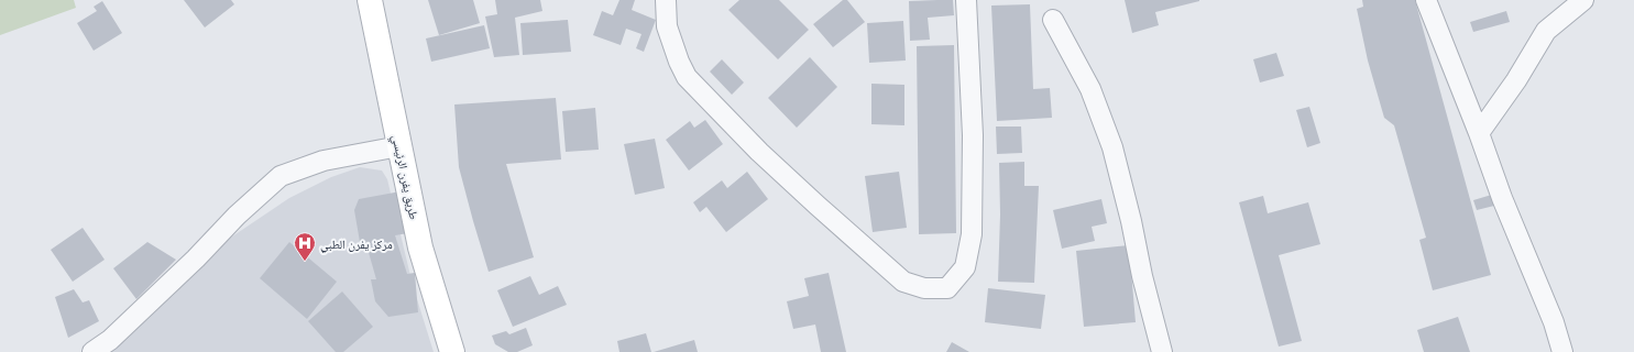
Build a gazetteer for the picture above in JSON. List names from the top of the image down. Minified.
{"streets":{"main road":["طريق يفرن الرئيسي"]},"places":{"hospital":["مركز يفرن الطبي"]}}
